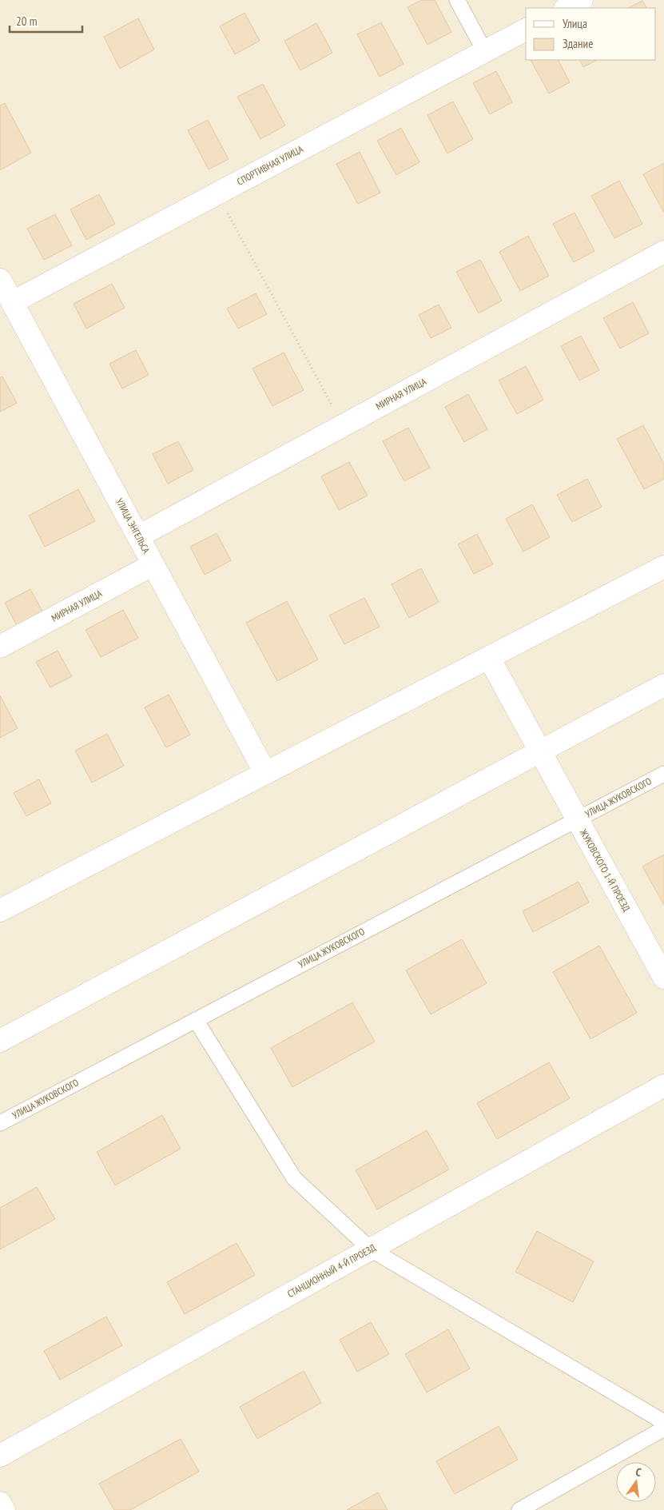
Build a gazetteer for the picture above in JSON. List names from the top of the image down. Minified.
{"streets":{"street":["СПОРТИВНАЯ УЛИЦА","МИРНАЯ УЛИЦА","УЛИЦА ЭНГЕЛЬСА","ЖУКОВСКОГО 1-Й ПРОЕЗД","СТАНЦИОННЫЙ 4-Й ПРОЕЗД"],"lane":["УЛИЦА ЖУКОВСКОГО"]},"crossings":[["СПОРТИВНАЯ УЛИЦА","УЛИЦА ЭНГЕЛЬСА"],["МИРНАЯ УЛИЦА","УЛИЦА ЭНГЕЛЬСА"],["УЛИЦА ЖУКОВСКОГО","ЖУКОВСКОГО 1-Й ПРОЕЗД"]],"legend":["Улица","Здание"],"scale_bar":"20 m","north":"top"}
